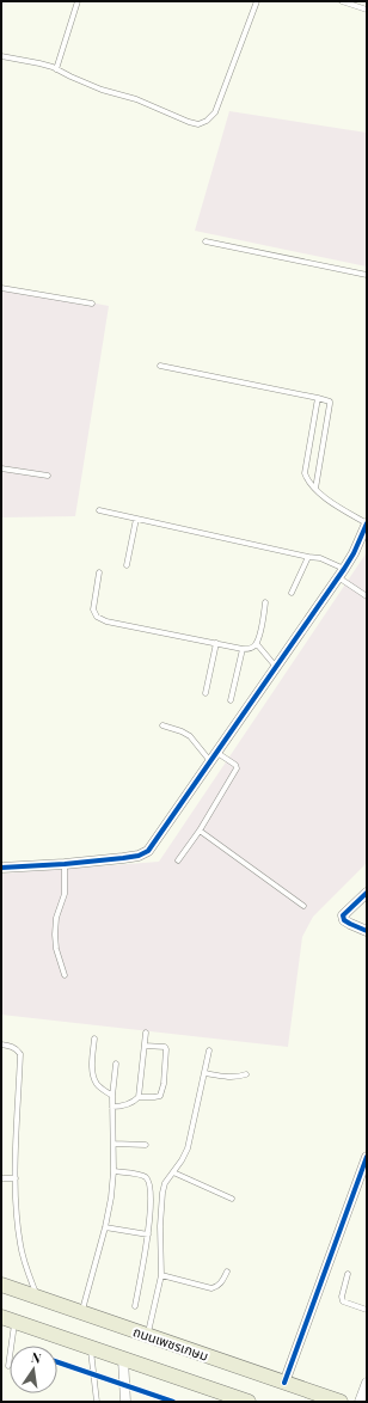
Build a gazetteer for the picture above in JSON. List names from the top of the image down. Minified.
{"streets":{"main road":["ถนนเพชรเกษม"]},"north":"top"}
